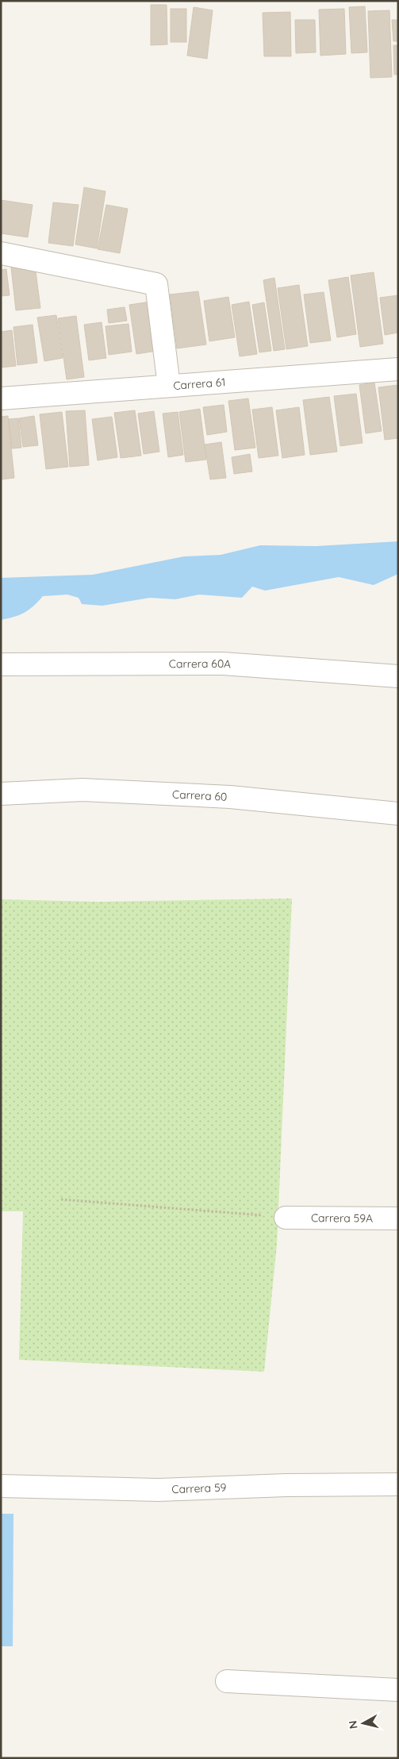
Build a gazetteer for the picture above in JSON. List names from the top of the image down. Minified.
{"streets":{"street":["Carrera 61","Carrera 60A","Carrera 60","Carrera 59A","Carrera 59"]},"north":"left"}
